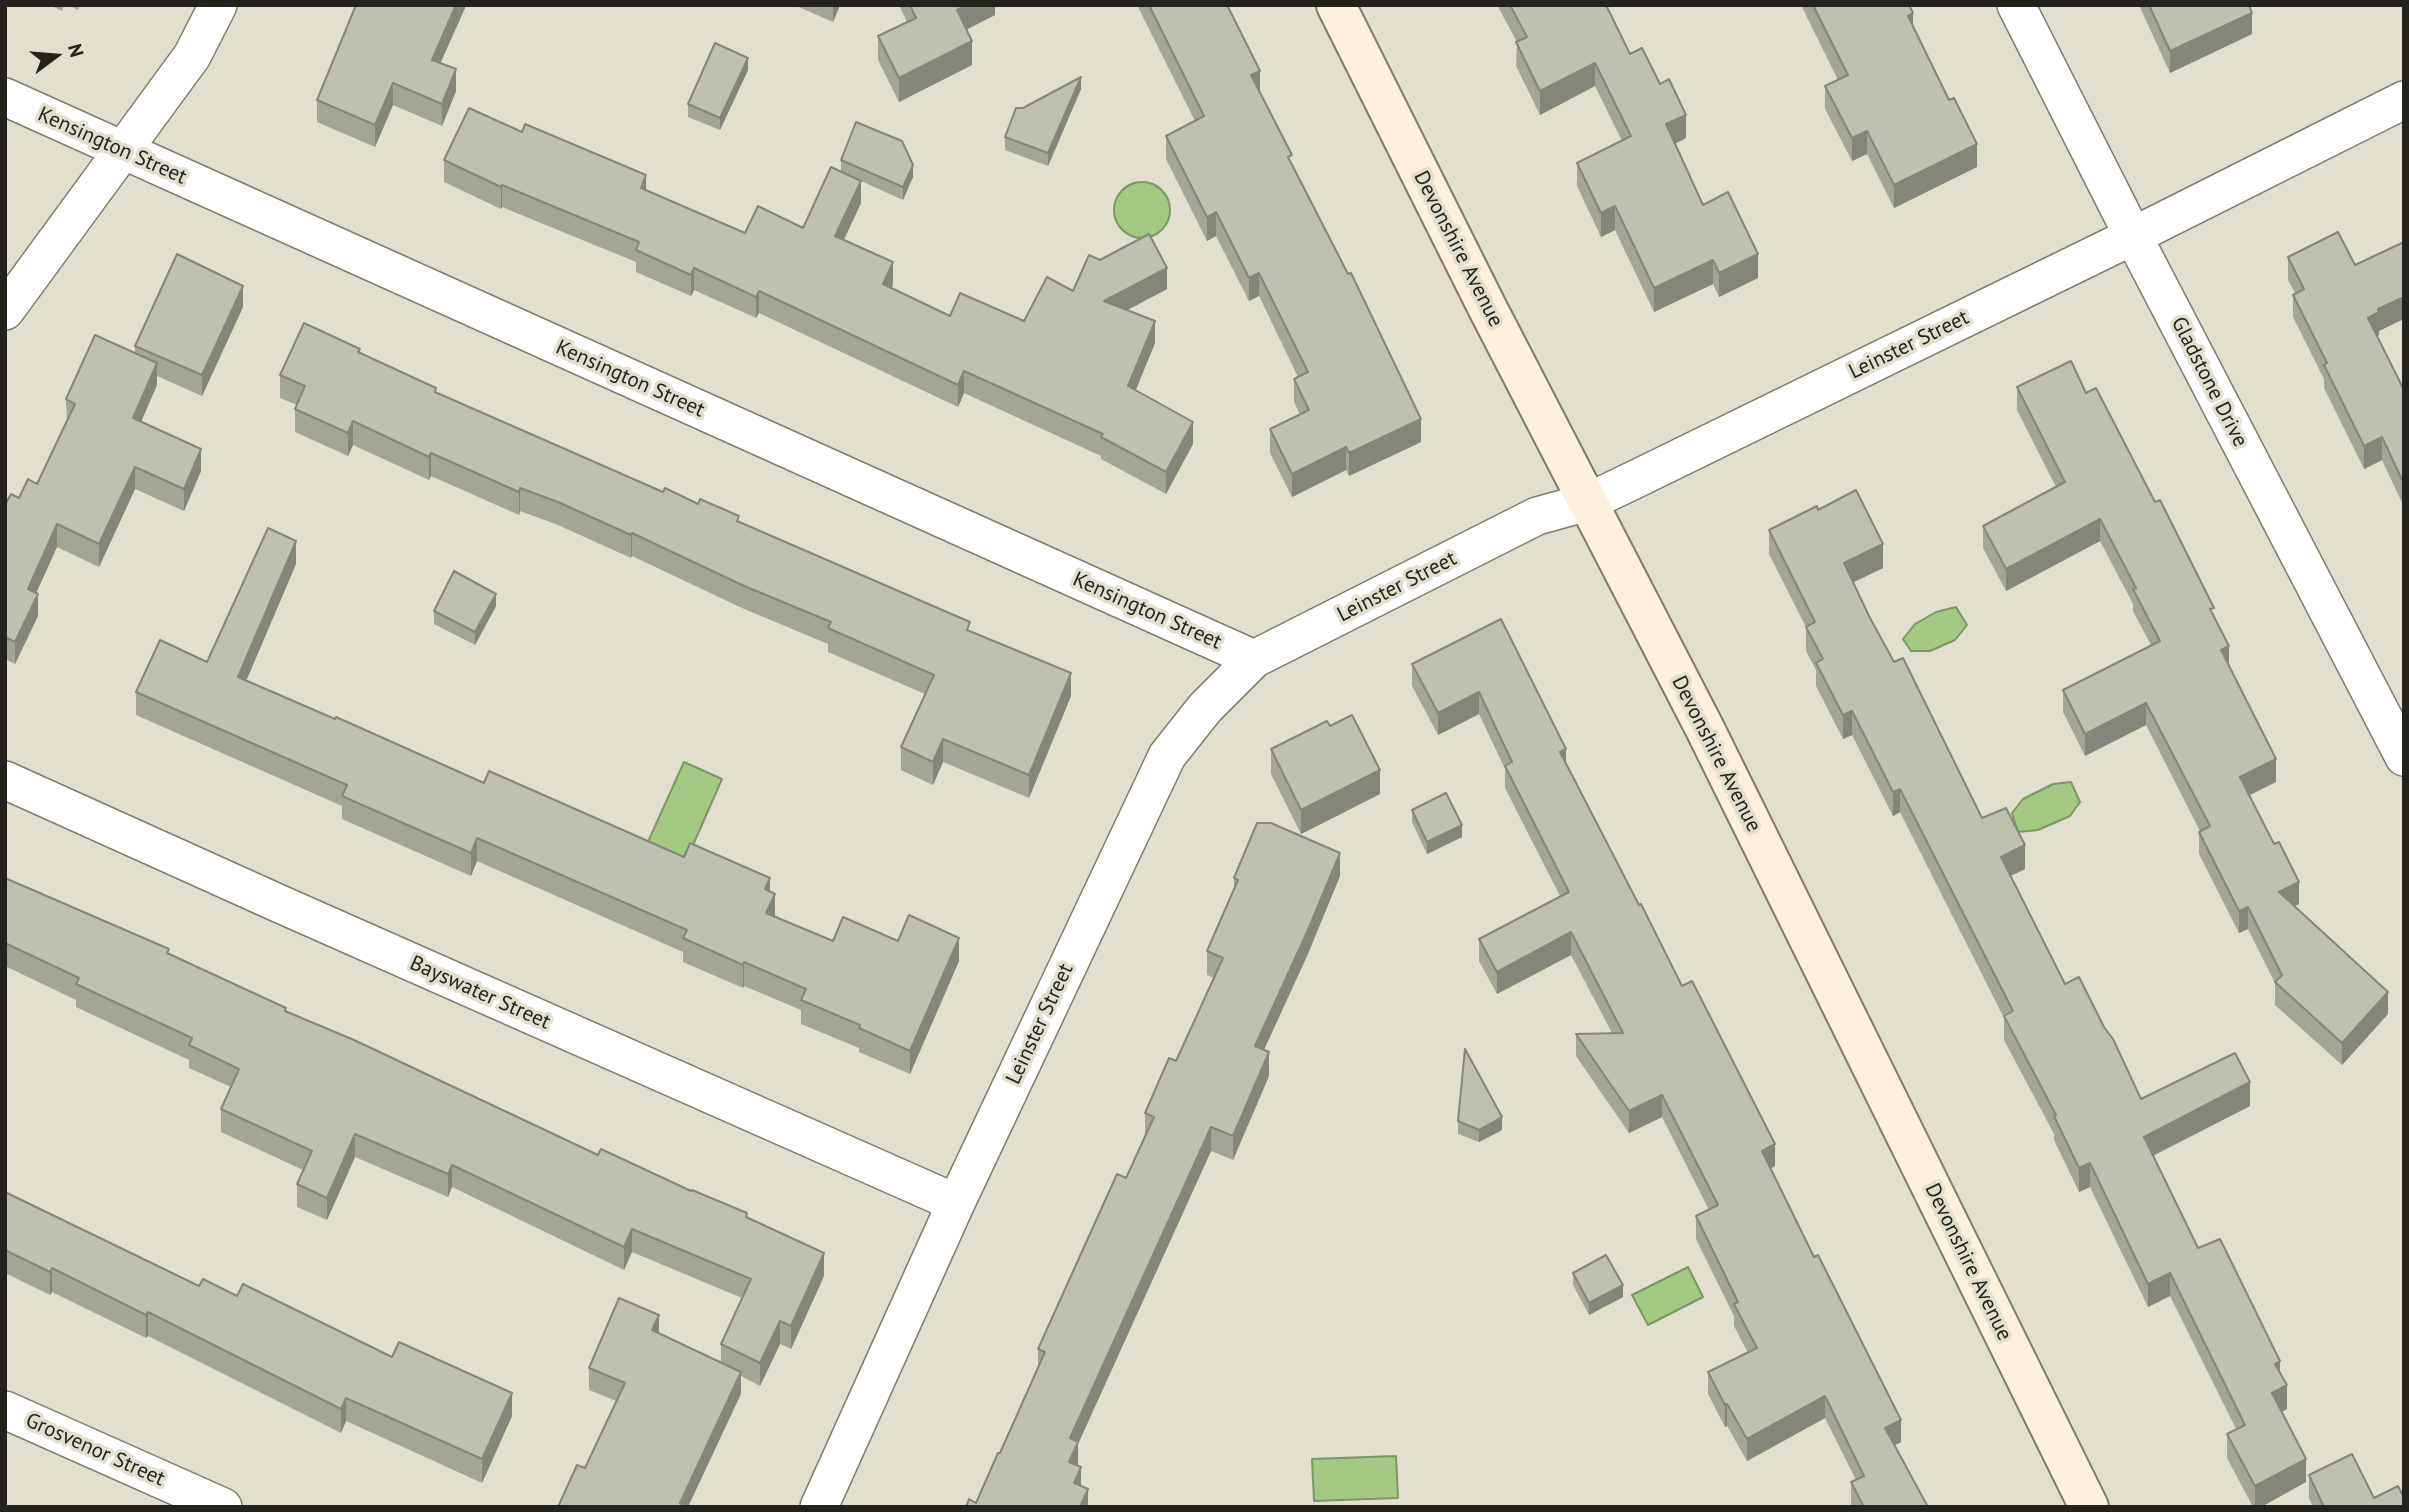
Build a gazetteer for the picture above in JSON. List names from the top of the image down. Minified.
{"streets":{"main road":["Devonshire Avenue"],"street":["Kensington Street","Leinster Street","Gladstone Drive","Bayswater Street","Grosvenor Street"]},"crossings":[["Kensington Street","Leinster Street"],["Devonshire Avenue","Leinster Street"],["Leinster Street","Gladstone Drive"],["Leinster Street","Bayswater Street"]],"north":"right"}
